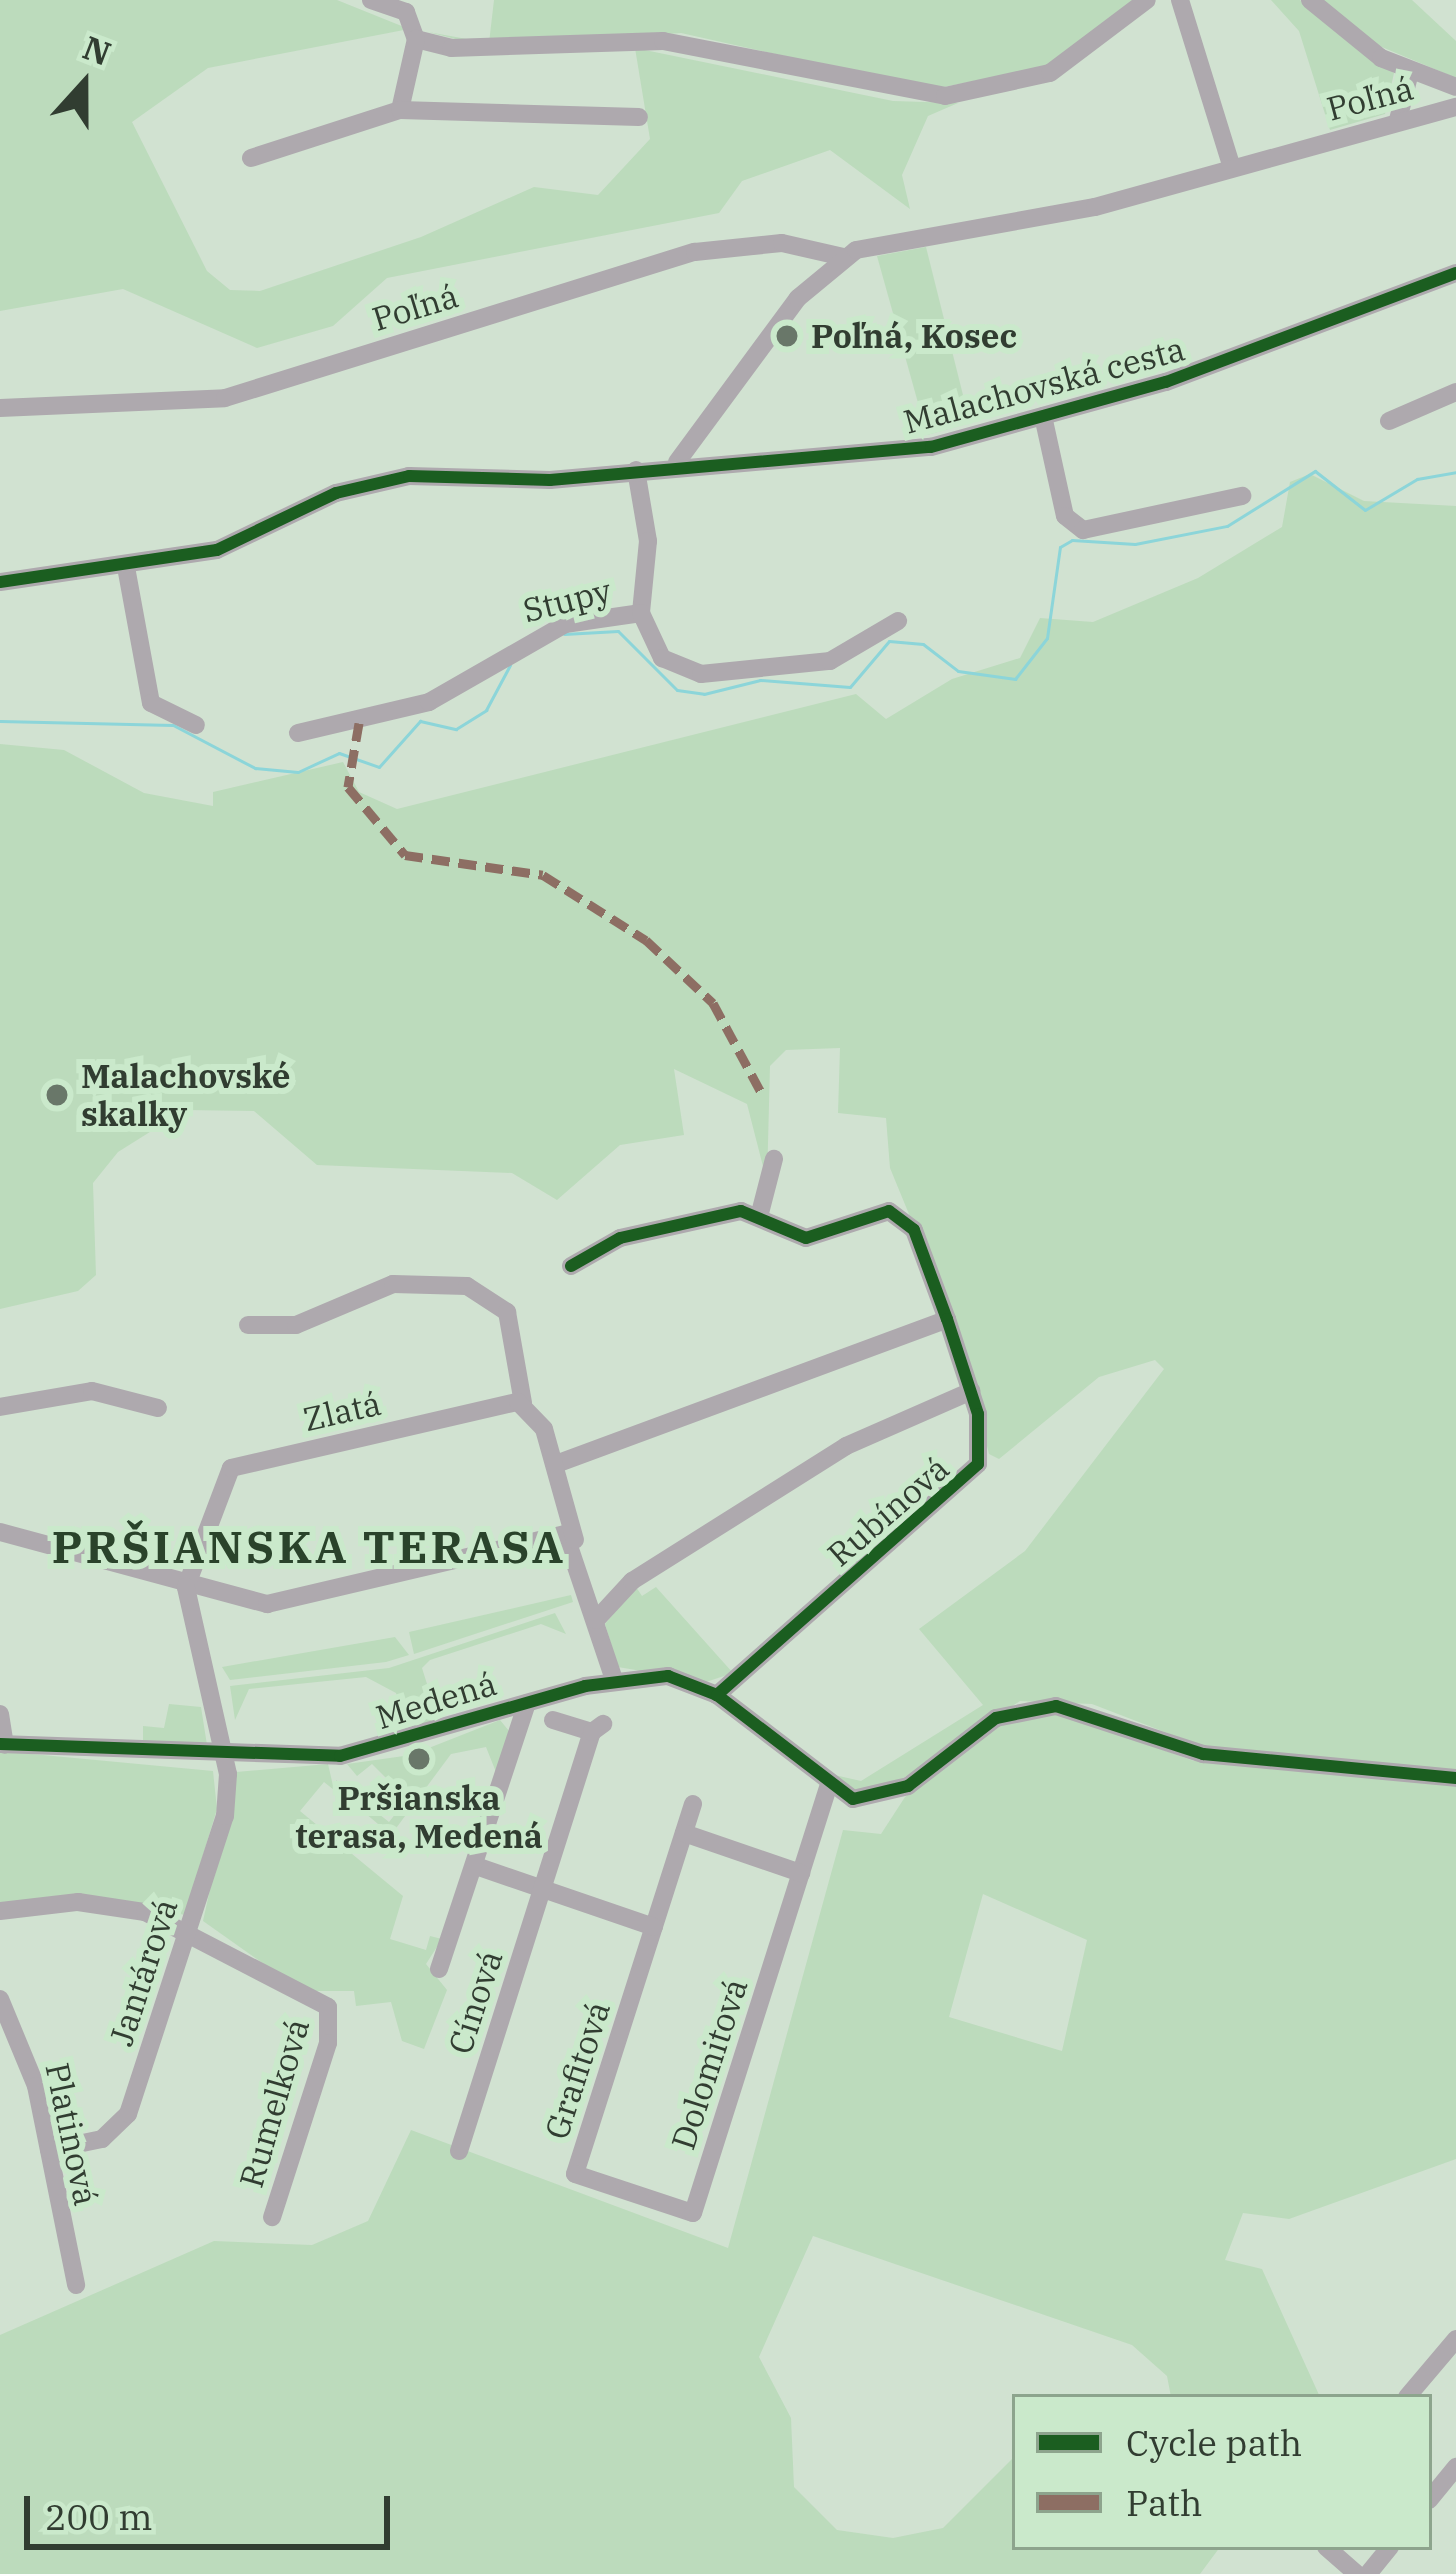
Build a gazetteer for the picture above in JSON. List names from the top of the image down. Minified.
{"streets":{"street":["Poľná","Malachovská cesta","Stupy","Zlatá","Rubínová","Medená","Jantárová","Cínová","Dolomitová","Grafitová","Rumelková","Platinová"]},"crossings":[["Medená","Jantárová"],["Jantárová","Rumelková"],["Jantárová","Platinová"],["Dolomitová","Grafitová"]],"districts":["PRŠIANSKA TERASA"],"places":["Poľná, Kosec","Malachovské skalky","Pršianska terasa, Medená"],"legend":["Cycle path","Path"],"scale_bar":"200 m","north":"top"}
